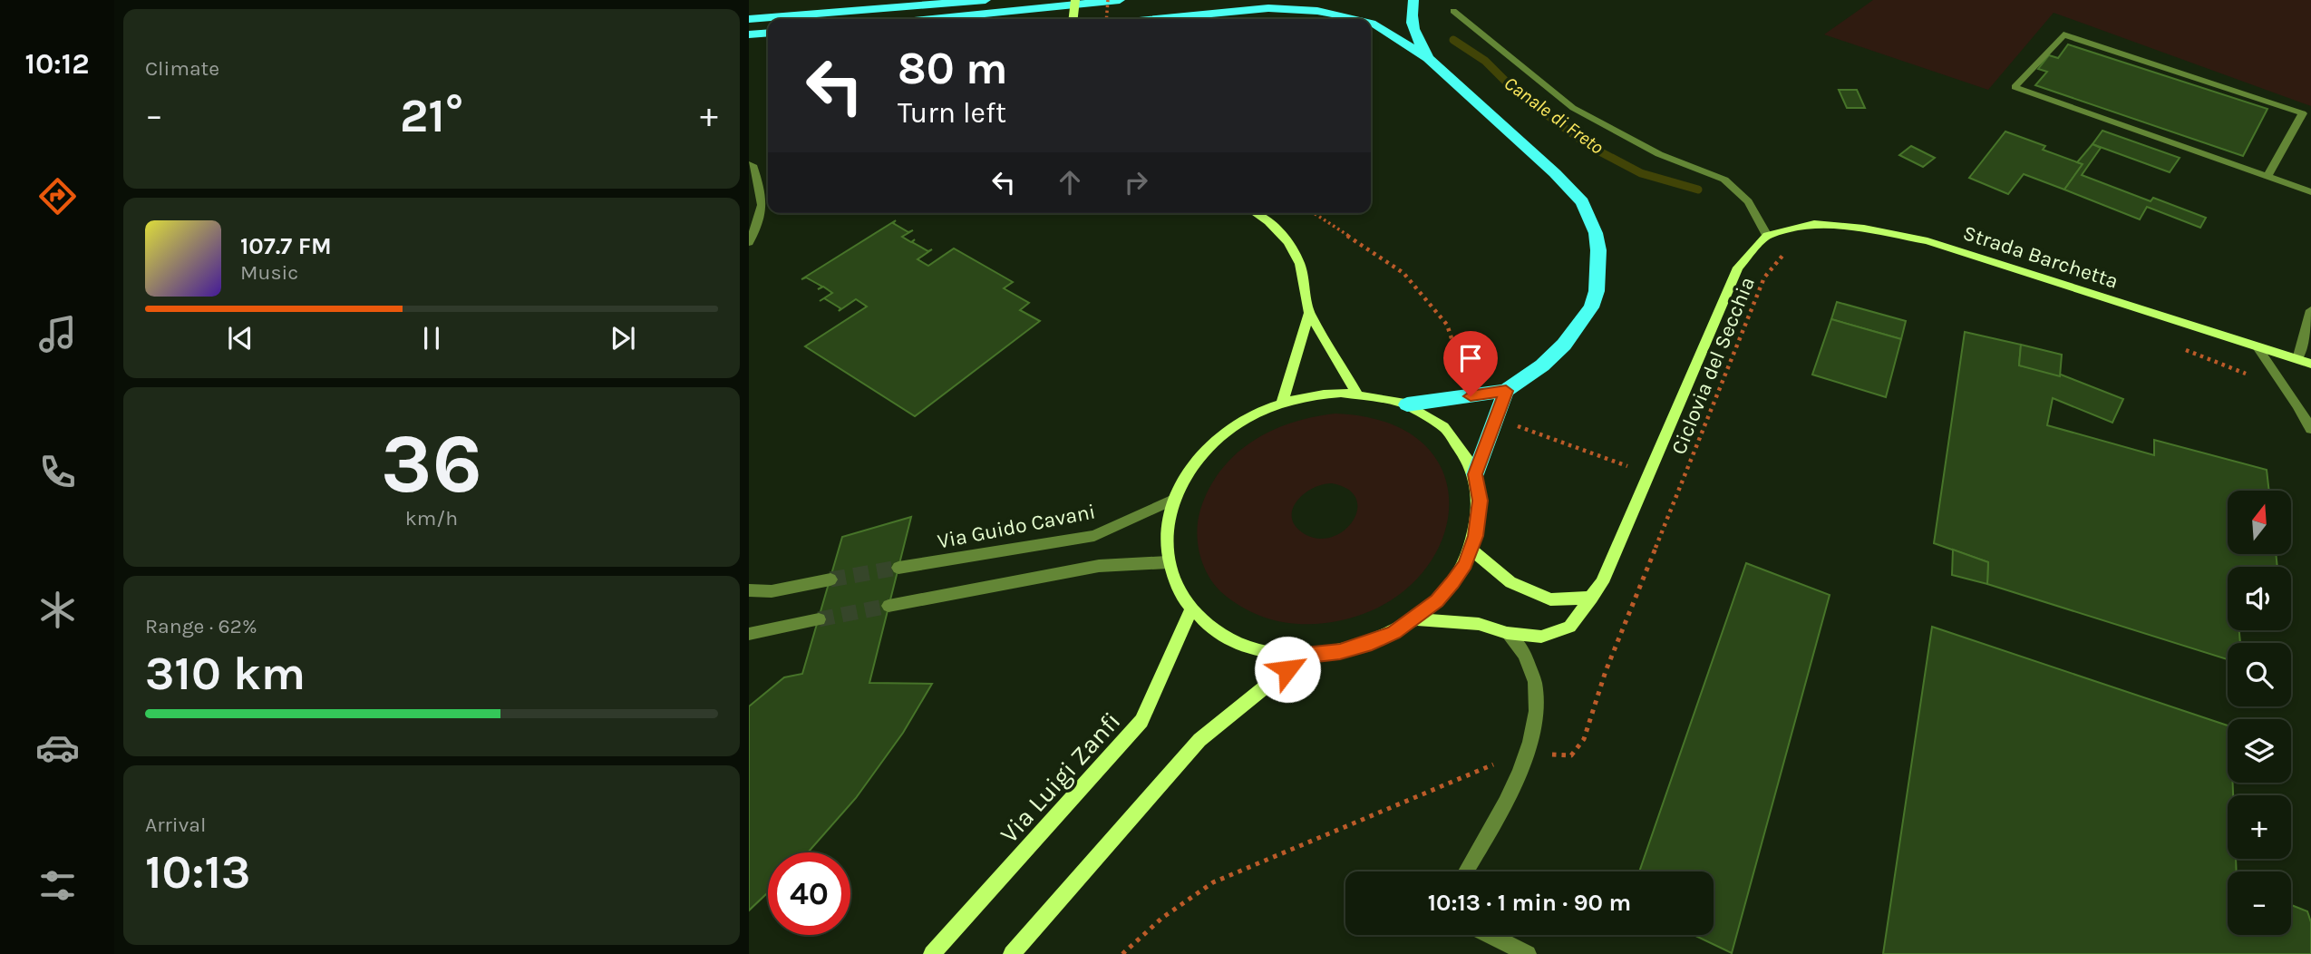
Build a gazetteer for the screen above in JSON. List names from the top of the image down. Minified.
{"streets":{"street":["Strada Barchetta","Via Guido Cavani","Via Luigi Zanfi"],"path":["Ciclovia del Secchia"]},"water":["Canale di Freto"],"north":"top","page":{"tabs":"10:12","tile":["Climate",["36","km/h"],["Range · 62%","310 km"],["Arrival","10:13"]],"turn":["80 m","Turn left"],"heat":["−","21°","+"],"song":["107.7 FM","Music"],"map_buttons":["+","−"],"limit":"40","trip":"10:13 · 1 min · 90 m"}}
